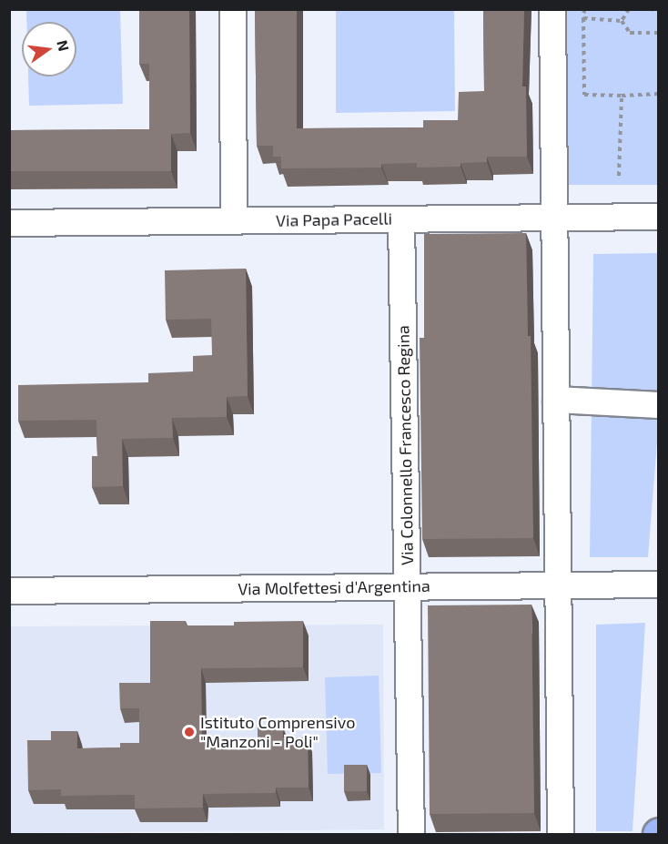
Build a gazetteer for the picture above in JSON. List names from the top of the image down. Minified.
{"streets":{"street":["Via Papa Pacelli","Via Colonnello Francesco Regina","Via Molfettesi d'Argentina"]},"crossings":[["Via Papa Pacelli","Via Colonnello Francesco Regina"],["Via Colonnello Francesco Regina","Via Molfettesi d'Argentina"]],"places":["Istituto Comprensivo \"Manzoni - Poli\""],"north":"right"}
